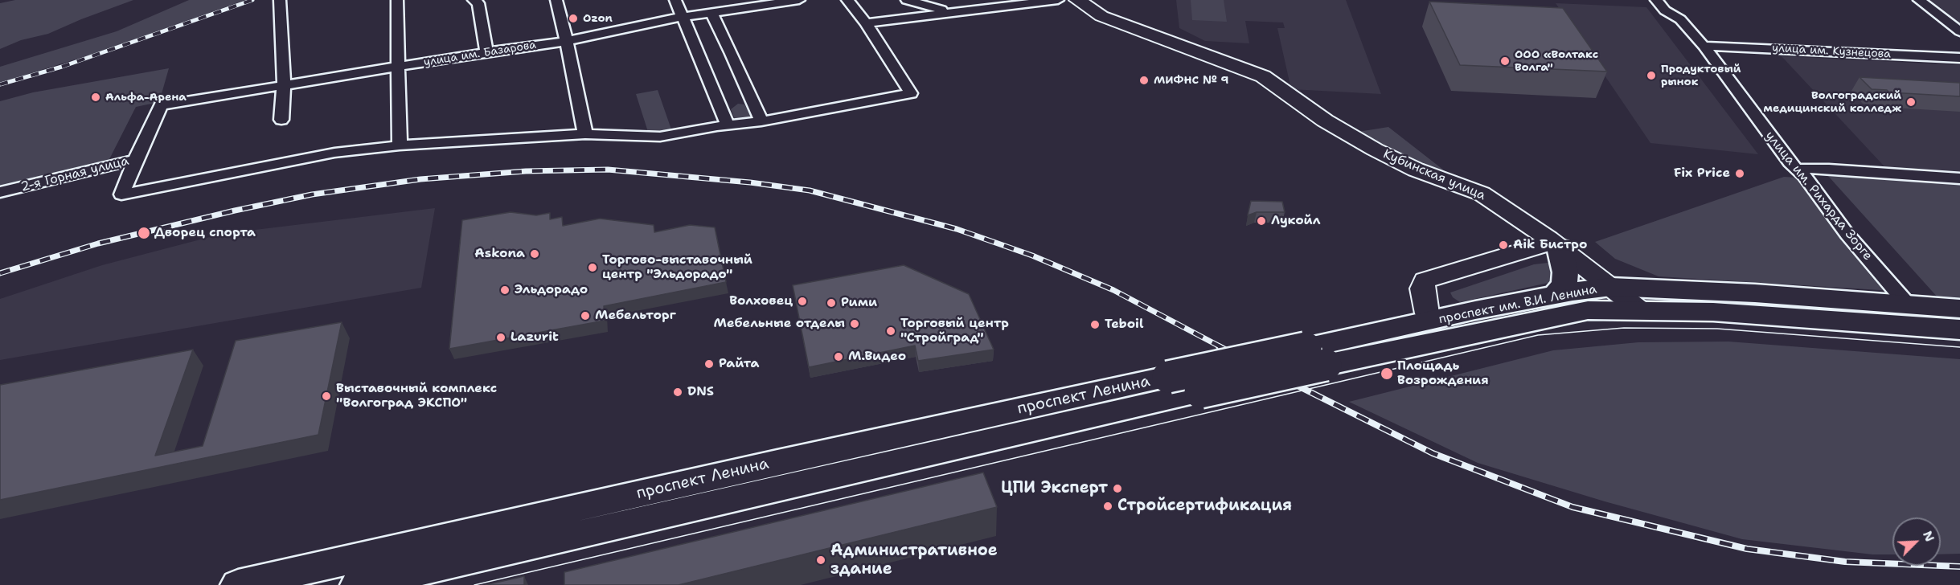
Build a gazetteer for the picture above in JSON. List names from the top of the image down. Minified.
{"streets":{"main road":["проспект им. В.И. Ленина","проспект Ленина"],"street":["улица им. Кузнецова","улица им. Базарова","2-я Горная улица","Кубинская улица","улица им. Рихарда Зорге"]},"crossings":[["улица им. Кузнецова","улица им. Рихарда Зорге"],["улица им. Базарова","2-я Горная улица"],["Кубинская улица","проспект им. В.И. Ленина"],["улица им. Рихарда Зорге","проспект им. В.И. Ленина"],["проспект им. В.И. Ленина","проспект Ленина"]],"places":["Ozon","ООО «Волтакс Волга\"","Продуктовый рынок","МИФНС № 9","Альфа-Арена","Волгоградский медицинский колледж","Fix Price","Лукойл","Дворец спорта","Aik Бистро","Askona","Торгово-выставочный центр \"Эльдорадо\"","Эльдорадо","Волховец","Рими","Мебельторг","Мебельные отделы","Teboil","Торговый центр \"Стройград\"","Lazurit","М.Видео","Райта","Площадь Возрождения","DNS","Выставочный комплекс \"Волгоград ЭКСПО\"","ЦПИ Эксперт","Стройсертификация","Административное здание"],"north":"top right"}
